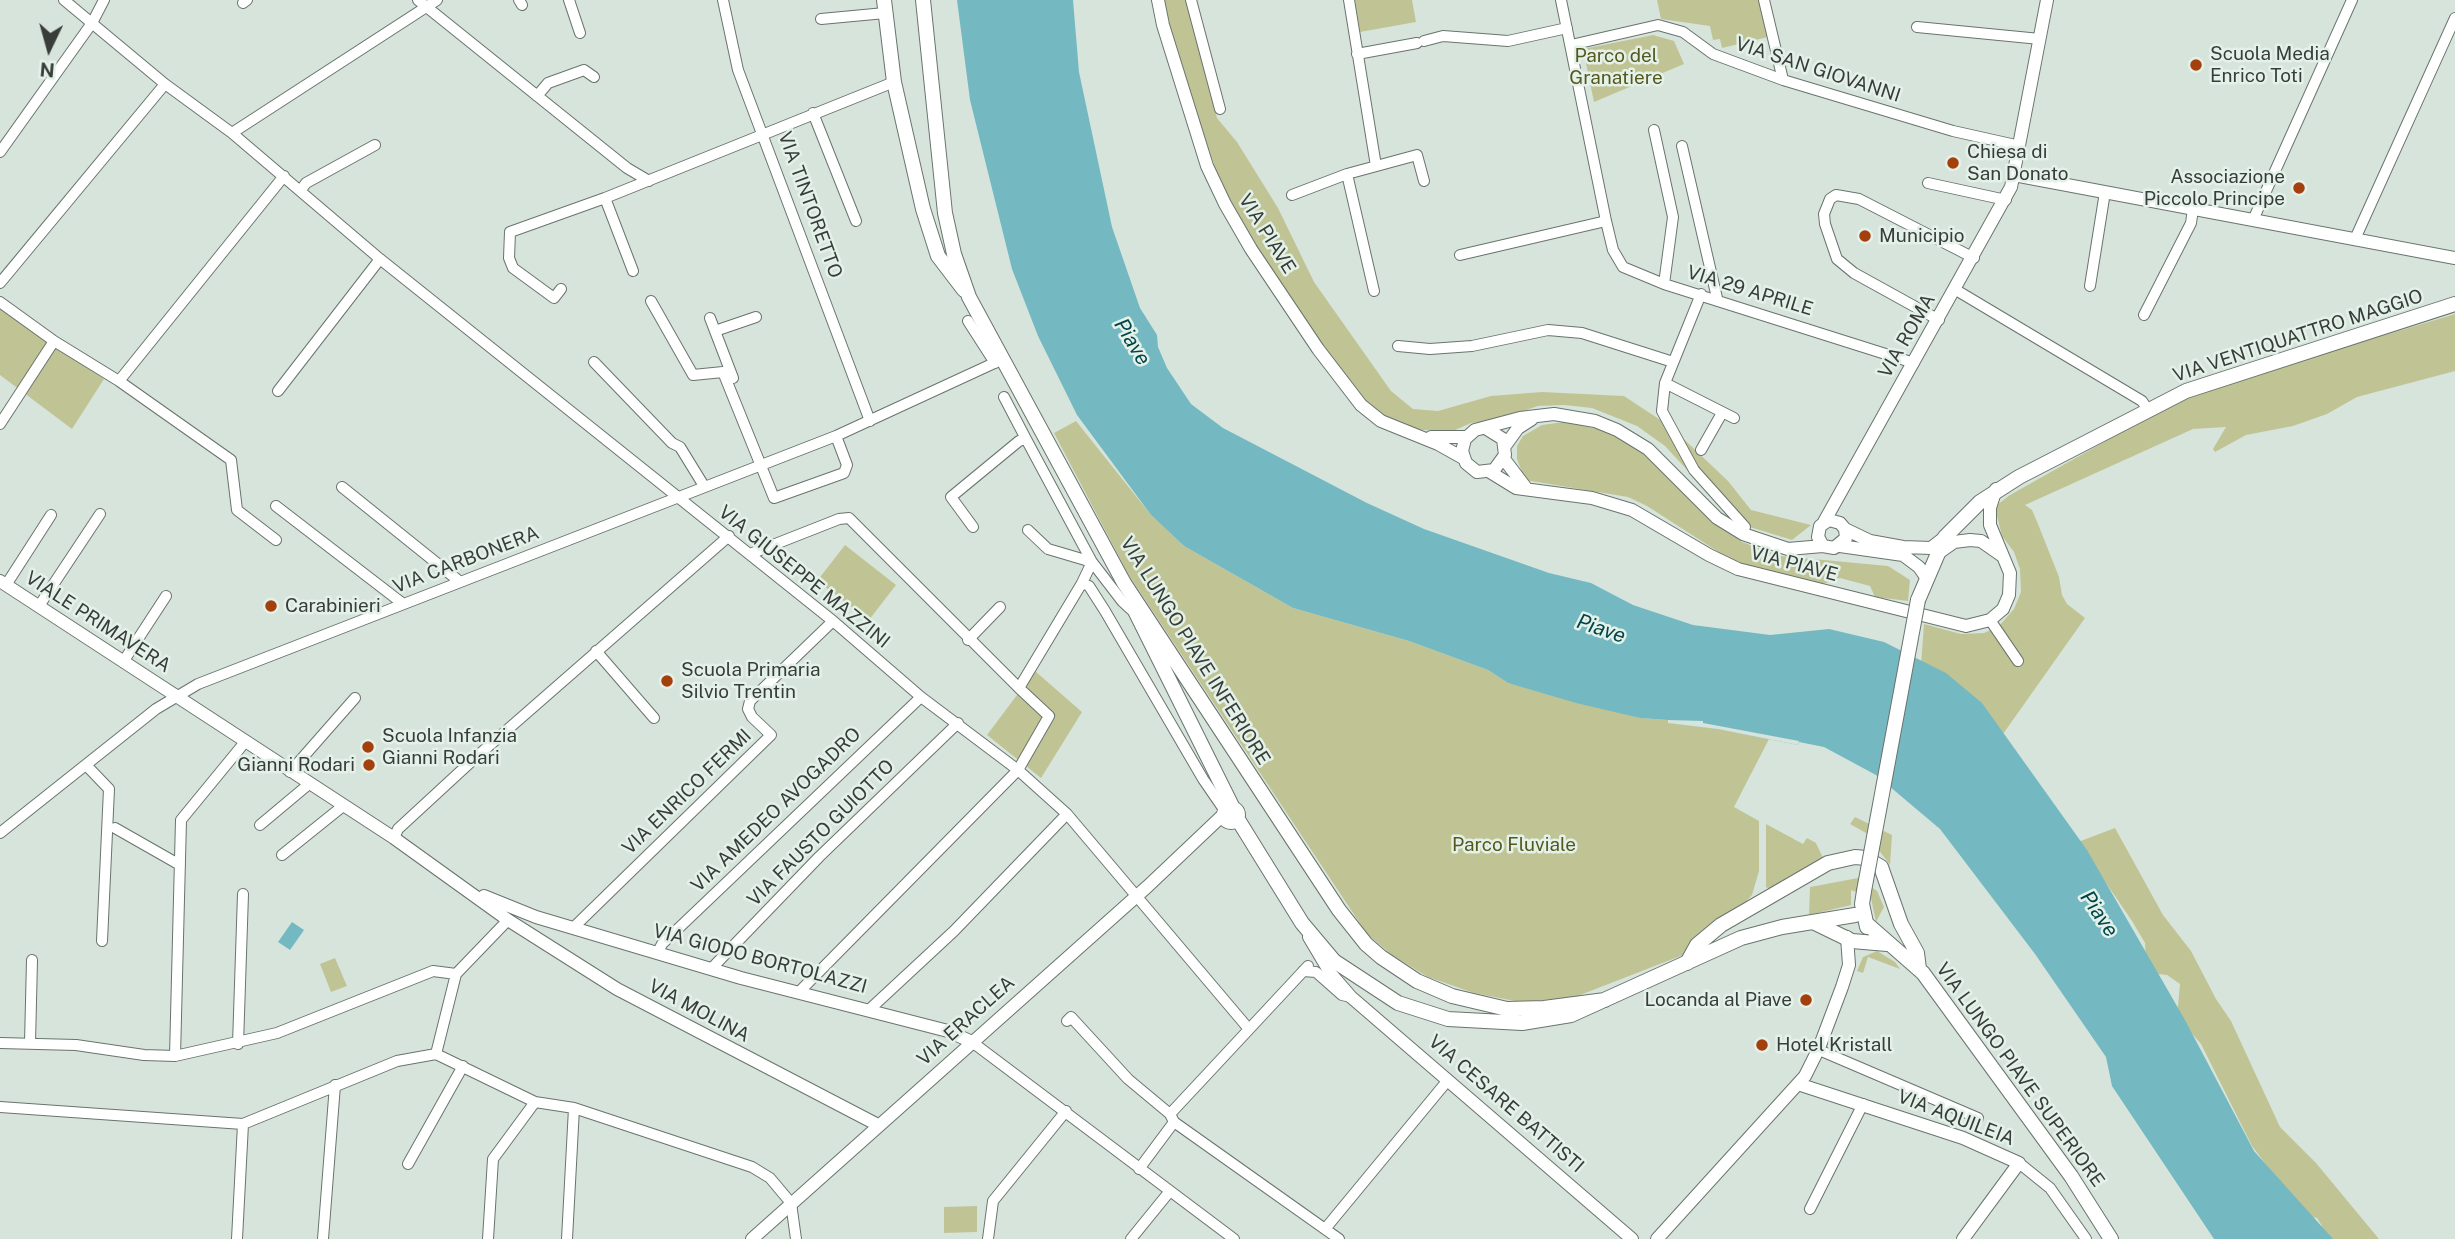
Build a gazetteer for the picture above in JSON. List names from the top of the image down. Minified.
{"streets":{"main road":["VIA VENTIQUATTRO MAGGIO","VIA LUNGO PIAVE INFERIORE","VIA LUNGO PIAVE SUPERIORE","VIA CESARE BATTISTI"],"street":["VIA SAN GIOVANNI","VIA TINTORETTO","VIA PIAVE","VIA 29 APRILE","VIA ROMA","VIA CARBONERA","VIA GIUSEPPE MAZZINI","VIALE PRIMAVERA","VIA ENRICO FERMI","VIA AMEDEO AVOGADRO","VIA FAUSTO GUIOTTO","VIA GIODO BORTOLAZZI","VIA MOLINA","VIA ERACLEA","VIA AQUILEIA"]},"crossings":[["VIA SAN GIOVANNI","VIA 29 APRILE"],["VIA SAN GIOVANNI","VIA ROMA"],["VIA TINTORETTO","VIA CARBONERA"],["VIA PIAVE","VIA ROMA"],["VIA PIAVE","VIA VENTIQUATTRO MAGGIO"],["VIA 29 APRILE","VIA ROMA"],["VIA VENTIQUATTRO MAGGIO","VIA LUNGO PIAVE INFERIORE"],["VIA CARBONERA","VIA GIUSEPPE MAZZINI"],["VIA CARBONERA","VIALE PRIMAVERA"],["VIA CARBONERA","VIA LUNGO PIAVE INFERIORE"],["VIA CARBONERA","VIA GIODO BORTOLAZZI"],["VIA GIUSEPPE MAZZINI","VIA ENRICO FERMI"],["VIA GIUSEPPE MAZZINI","VIA AMEDEO AVOGADRO"],["VIA GIUSEPPE MAZZINI","VIA FAUSTO GUIOTTO"],["VIA GIUSEPPE MAZZINI","VIA ERACLEA"],["VIA GIUSEPPE MAZZINI","VIA CESARE BATTISTI"],["VIALE PRIMAVERA","VIA GIODO BORTOLAZZI"],["VIA LUNGO PIAVE INFERIORE","VIA CESARE BATTISTI"],["VIA ENRICO FERMI","VIA GIODO BORTOLAZZI"],["VIA AMEDEO AVOGADRO","VIA GIODO BORTOLAZZI"],["VIA FAUSTO GUIOTTO","VIA GIODO BORTOLAZZI"],["VIA GIODO BORTOLAZZI","VIA MOLINA"],["VIA GIODO BORTOLAZZI","VIA ERACLEA"],["VIA MOLINA","VIA ERACLEA"],["VIA ERACLEA","VIA CESARE BATTISTI"]],"water":["Piave"],"parks":["Parco del Granatiere","Parco Fluviale"],"places":["Scuola Media Enrico Toti","Chiesa di San Donato","Associazione Piccolo Principe","Municipio","Carabinieri","Scuola Primaria Silvio Trentin","Scuola Infanzia Gianni Rodari","Gianni Rodari","Locanda al Piave","Hotel Kristall"],"north":"bottom"}
